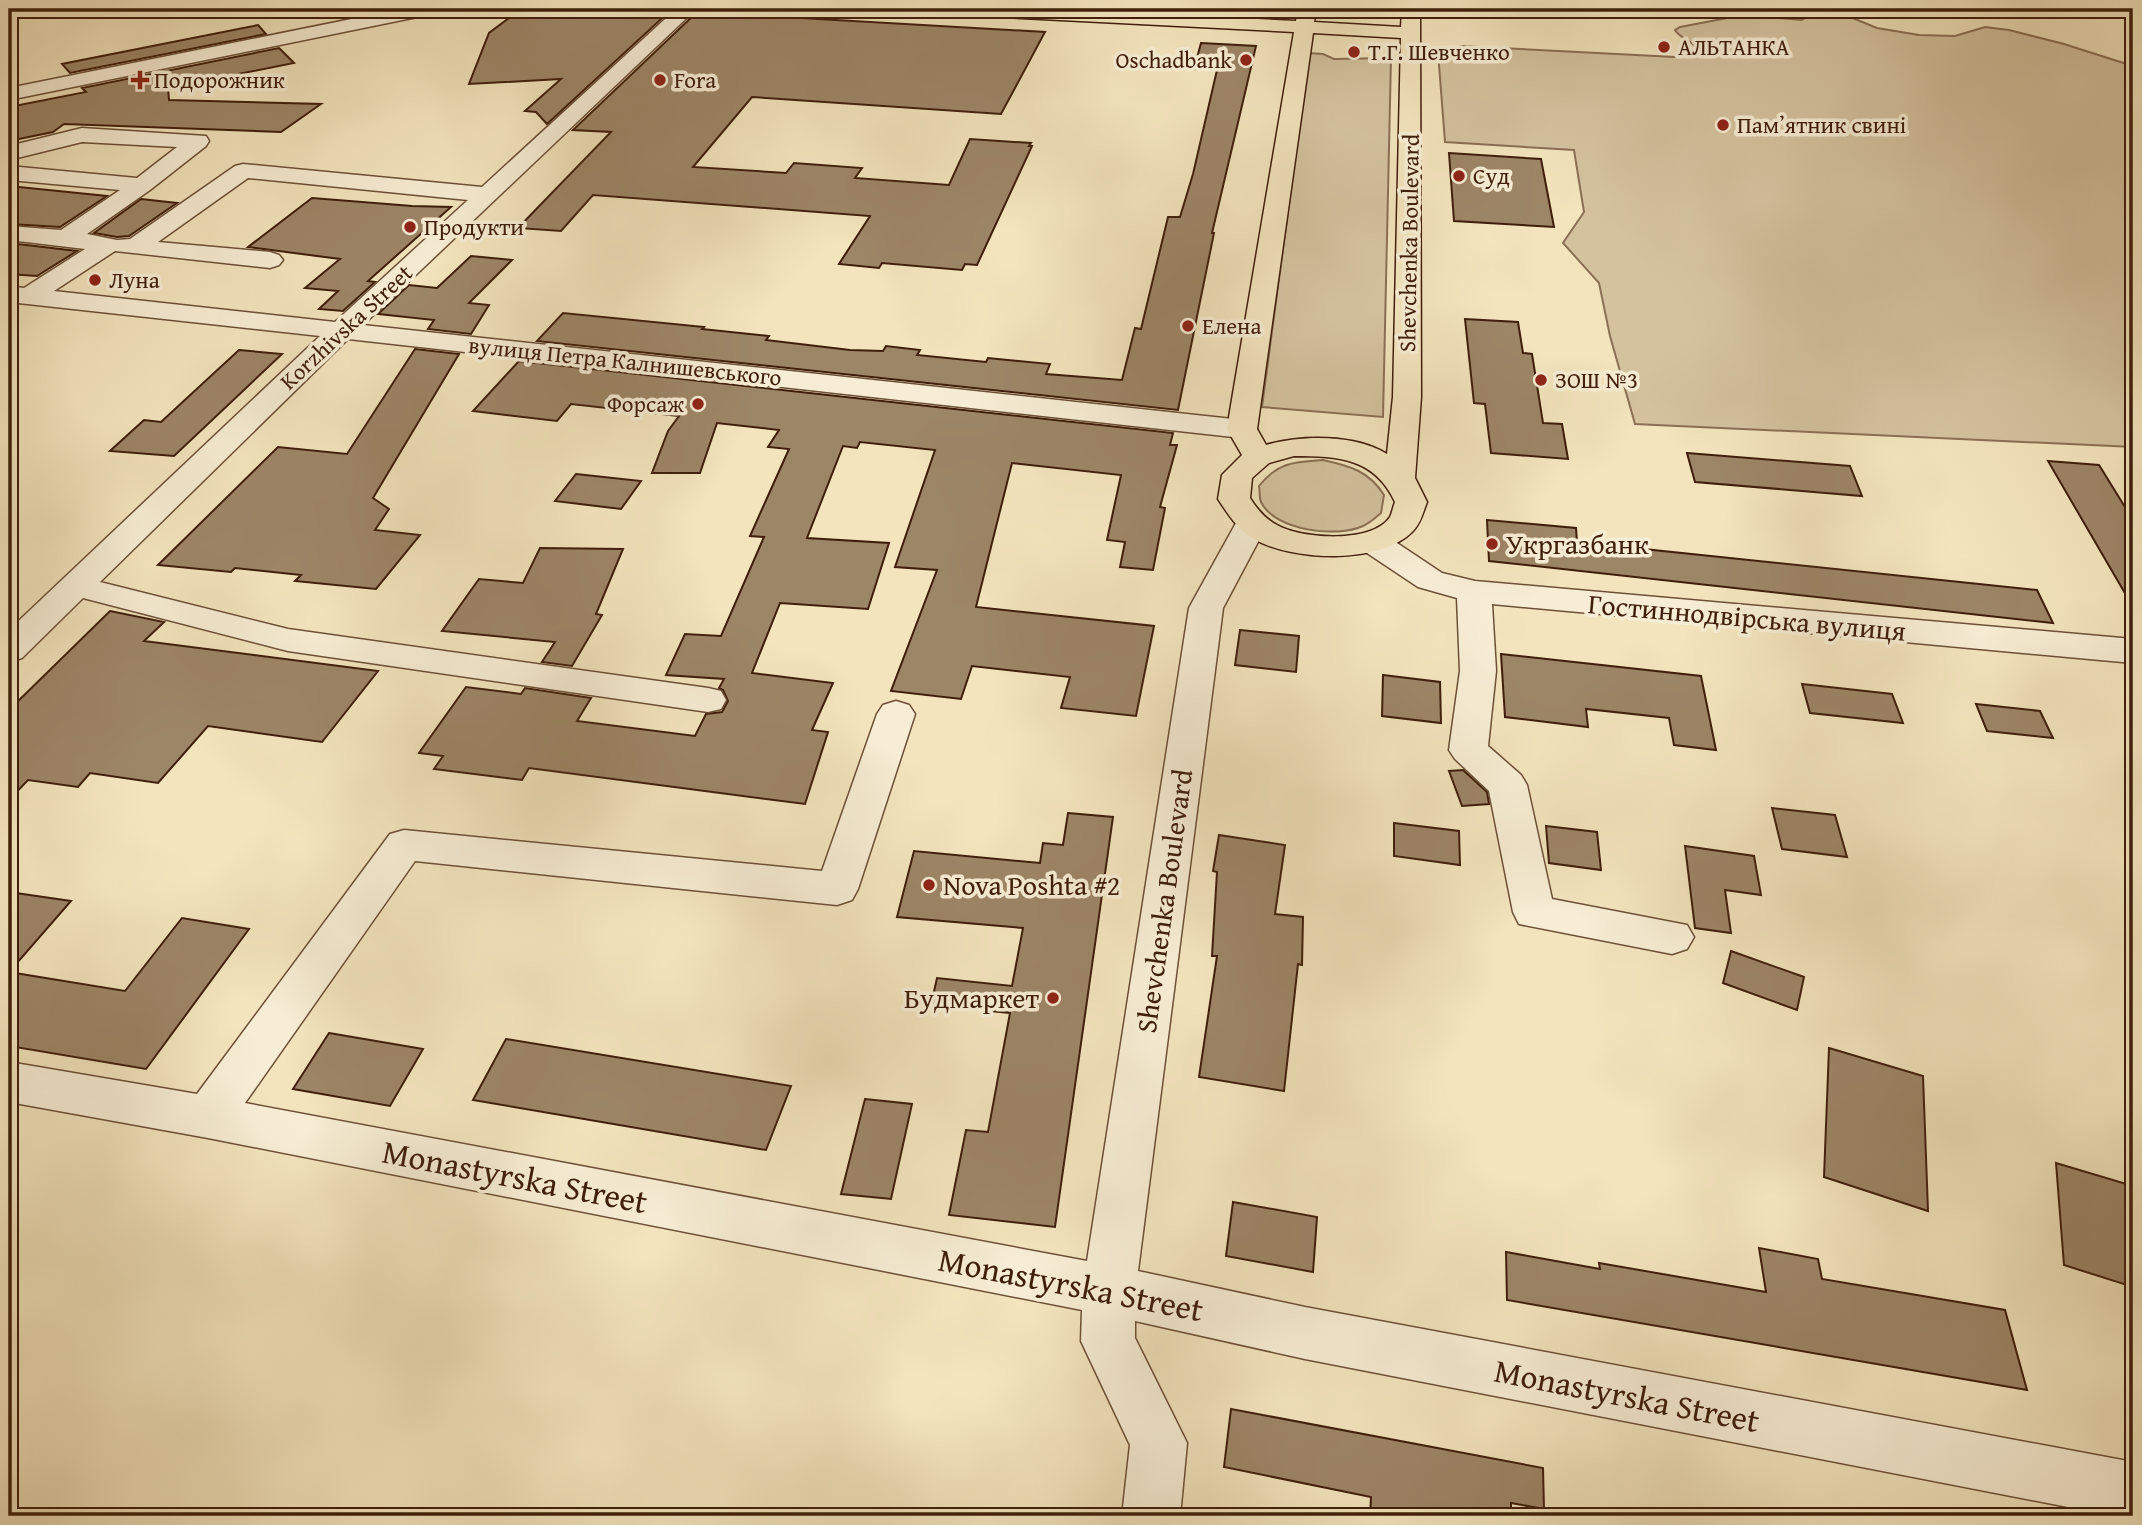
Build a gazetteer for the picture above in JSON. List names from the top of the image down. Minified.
{"streets":{"main road":["Shevchenka Boulevard"],"street":["Korzhivska Street","вулиця Петра Калнишевського","Гостиннодвірська вулиця","Monastyrska Street"]},"crossings":[["Shevchenka Boulevard","Гостиннодвірська вулиця"],["Shevchenka Boulevard","Monastyrska Street"],["Korzhivska Street","вулиця Петра Калнишевського"]],"places":{"other":["АЛЬТАНКА","Т.Г. Шевченко","Oschadbank","Fora","Памʼятник свині","Суд","Продукти","Луна","Елена","ЗОШ №3","Форсаж","Укргазбанк","Nova Poshta #2","Будмаркет"],"health":["Подорожник"]}}
